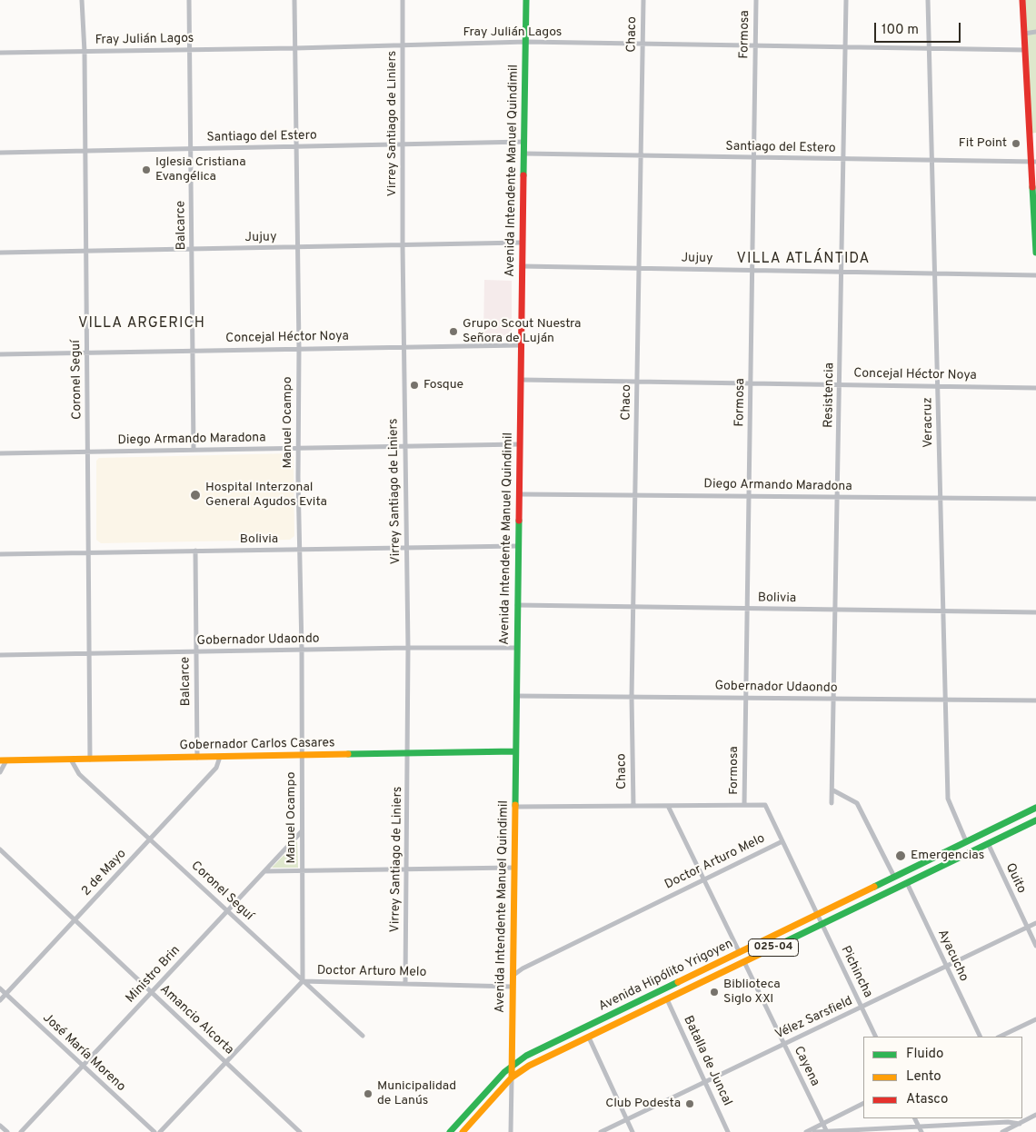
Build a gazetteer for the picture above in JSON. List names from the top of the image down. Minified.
{"streets":{"street":["Fray Julián Lagos","Chaco","Formosa","Virrey Santiago de Liniers","Santiago del Estero","Avenida Intendente Manuel Quindimil","Balcarce","Jujuy","Concejal Héctor Noya","Coronel Seguí","Resistencia","Manuel Ocampo","Veracruz","Diego Armando Maradona","Bolivia","Gobernador Udaondo","Gobernador Carlos Casares","Doctor Arturo Melo","2 de Mayo","Quito","025-04","Ayacucho","Pichincha","Ministro Brin","Avenida Hipólito Yrigoyen","Vélez Sarsfield","Amancio Alcorta","José María Moreno","Batalla de Juncal","Cayena"]},"crossings":[["Fray Julián Lagos","Chaco"],["Fray Julián Lagos","Formosa"],["Fray Julián Lagos","Virrey Santiago de Liniers"],["Fray Julián Lagos","Avenida Intendente Manuel Quindimil"],["Fray Julián Lagos","Balcarce"],["Fray Julián Lagos","Coronel Seguí"],["Fray Julián Lagos","Resistencia"],["Fray Julián Lagos","Manuel Ocampo"],["Fray Julián Lagos","Veracruz"],["Chaco","Santiago del Estero"],["Chaco","Jujuy"],["Chaco","Concejal Héctor Noya"],["Chaco","Diego Armando Maradona"],["Chaco","Bolivia"],["Chaco","Gobernador Udaondo"],["Formosa","Santiago del Estero"],["Formosa","Jujuy"],["Formosa","Concejal Héctor Noya"],["Formosa","Diego Armando Maradona"],["Formosa","Bolivia"],["Formosa","Gobernador Udaondo"],["Virrey Santiago de Liniers","Santiago del Estero"],["Virrey Santiago de Liniers","Jujuy"],["Virrey Santiago de Liniers","Concejal Héctor Noya"],["Virrey Santiago de Liniers","Diego Armando Maradona"],["Virrey Santiago de Liniers","Bolivia"],["Virrey Santiago de Liniers","Gobernador Udaondo"],["Virrey Santiago de Liniers","Gobernador Carlos Casares"],["Virrey Santiago de Liniers","Doctor Arturo Melo"],["Santiago del Estero","Avenida Intendente Manuel Quindimil"],["Santiago del Estero","Balcarce"],["Santiago del Estero","Coronel Seguí"],["Santiago del Estero","Resistencia"],["Santiago del Estero","Manuel Ocampo"],["Santiago del Estero","Veracruz"],["Avenida Intendente Manuel Quindimil","Jujuy"],["Avenida Intendente Manuel Quindimil","Concejal Héctor Noya"],["Avenida Intendente Manuel Quindimil","Diego Armando Maradona"],["Avenida Intendente Manuel Quindimil","Bolivia"],["Avenida Intendente Manuel Quindimil","Gobernador Udaondo"],["Avenida Intendente Manuel Quindimil","Gobernador Carlos Casares"],["Avenida Intendente Manuel Quindimil","Doctor Arturo Melo"],["Avenida Intendente Manuel Quindimil","Avenida Hipólito Yrigoyen"],["Balcarce","Jujuy"],["Balcarce","Concejal Héctor Noya"],["Balcarce","Diego Armando Maradona"],["Balcarce","Bolivia"],["Balcarce","Gobernador Udaondo"],["Balcarce","Gobernador Carlos Casares"],["Jujuy","Coronel Seguí"],["Jujuy","Resistencia"],["Jujuy","Manuel Ocampo"],["Jujuy","Veracruz"],["Concejal Héctor Noya","Coronel Seguí"],["Concejal Héctor Noya","Resistencia"],["Concejal Héctor Noya","Manuel Ocampo"],["Concejal Héctor Noya","Veracruz"],["Coronel Seguí","Manuel Ocampo"],["Coronel Seguí","Diego Armando Maradona"],["Coronel Seguí","Bolivia"],["Coronel Seguí","Gobernador Udaondo"],["Coronel Seguí","Gobernador Carlos Casares"],["Coronel Seguí","Doctor Arturo Melo"],["Coronel Seguí","2 de Mayo"],["Coronel Seguí","Ministro Brin"],["Resistencia","Diego Armando Maradona"],["Resistencia","Bolivia"],["Resistencia","Gobernador Udaondo"],["Manuel Ocampo","Diego Armando Maradona"],["Manuel Ocampo","Bolivia"],["Manuel Ocampo","Gobernador Udaondo"],["Manuel Ocampo","Gobernador Carlos Casares"],["Manuel Ocampo","Doctor Arturo Melo"],["Manuel Ocampo","Ministro Brin"],["Veracruz","Diego Armando Maradona"],["Veracruz","Bolivia"],["Veracruz","Gobernador Udaondo"],["Veracruz","Avenida Hipólito Yrigoyen"],["Gobernador Carlos Casares","2 de Mayo"],["Doctor Arturo Melo","Amancio Alcorta"],["2 de Mayo","Amancio Alcorta"],["2 de Mayo","José María Moreno"],["Quito","Avenida Hipólito Yrigoyen"],["Quito","Vélez Sarsfield"],["Ayacucho","Avenida Hipólito Yrigoyen"],["Ayacucho","Vélez Sarsfield"],["Pichincha","Avenida Hipólito Yrigoyen"],["Pichincha","Vélez Sarsfield"],["Ministro Brin","Amancio Alcorta"],["Ministro Brin","José María Moreno"],["Avenida Hipólito Yrigoyen","Batalla de Juncal"],["Avenida Hipólito Yrigoyen","Cayena"],["Vélez Sarsfield","Batalla de Juncal"],["Vélez Sarsfield","Cayena"]],"districts":["VILLA ATLÁNTIDA","VILLA ARGERICH"],"places":["Fit Point","Iglesia Cristiana Evangélica","Grupo Scout Nuestra Señora de Luján","Fosque","Hospital Interzonal General Agudos Evita","Emergencias","Biblioteca Siglo XXI","Municipalidad de Lanús","Club Podesta"],"legend":["Fluido","Lento","Atasco"],"scale_bar":"100 m"}
